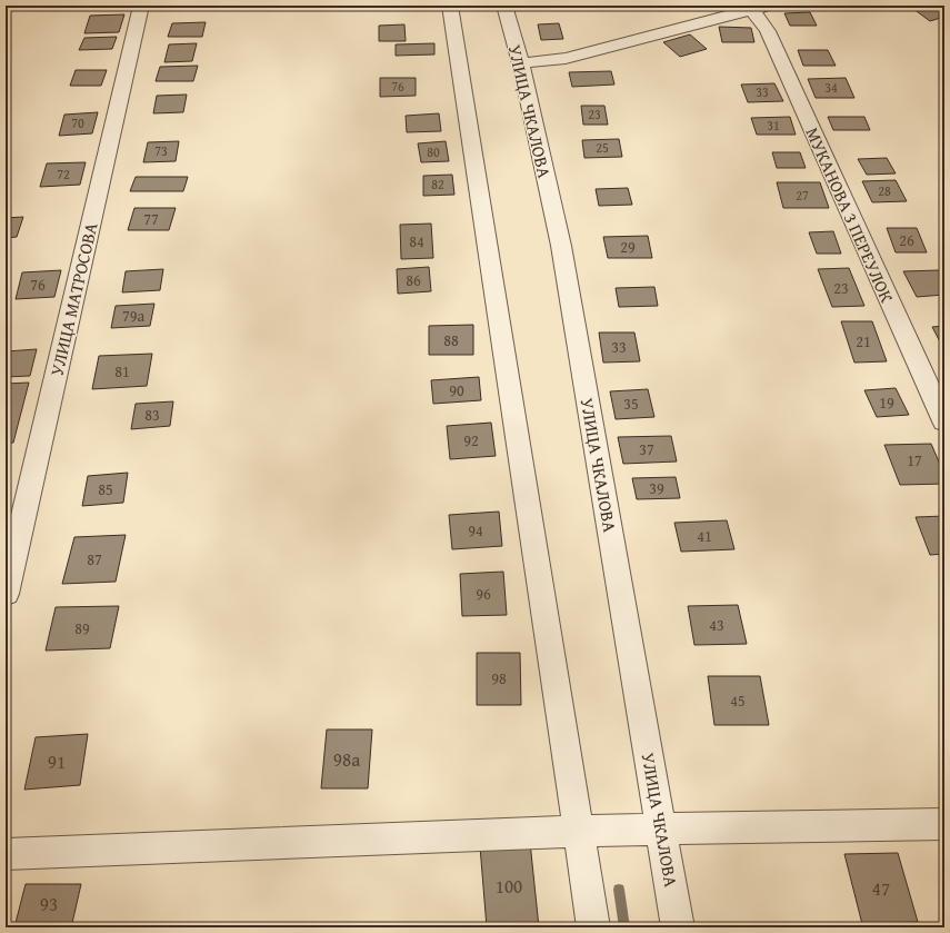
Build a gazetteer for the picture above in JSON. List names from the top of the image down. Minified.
{"streets":{"street":["УЛИЦА ЧКАЛОВА","МУКАНОВА 3 ПЕРЕУЛОК","УЛИЦА МАТРОСОВА"]},"house_numbers":["76","34","33","23","70","31","25","73","80","72","82","28","27","77","26","84","29","86","76","23","79а","88","21","33","81","90","19","35","83","92","37","17","39","85","94","41","87","96","43","89","98","45","98а","91","100","47","93"]}
